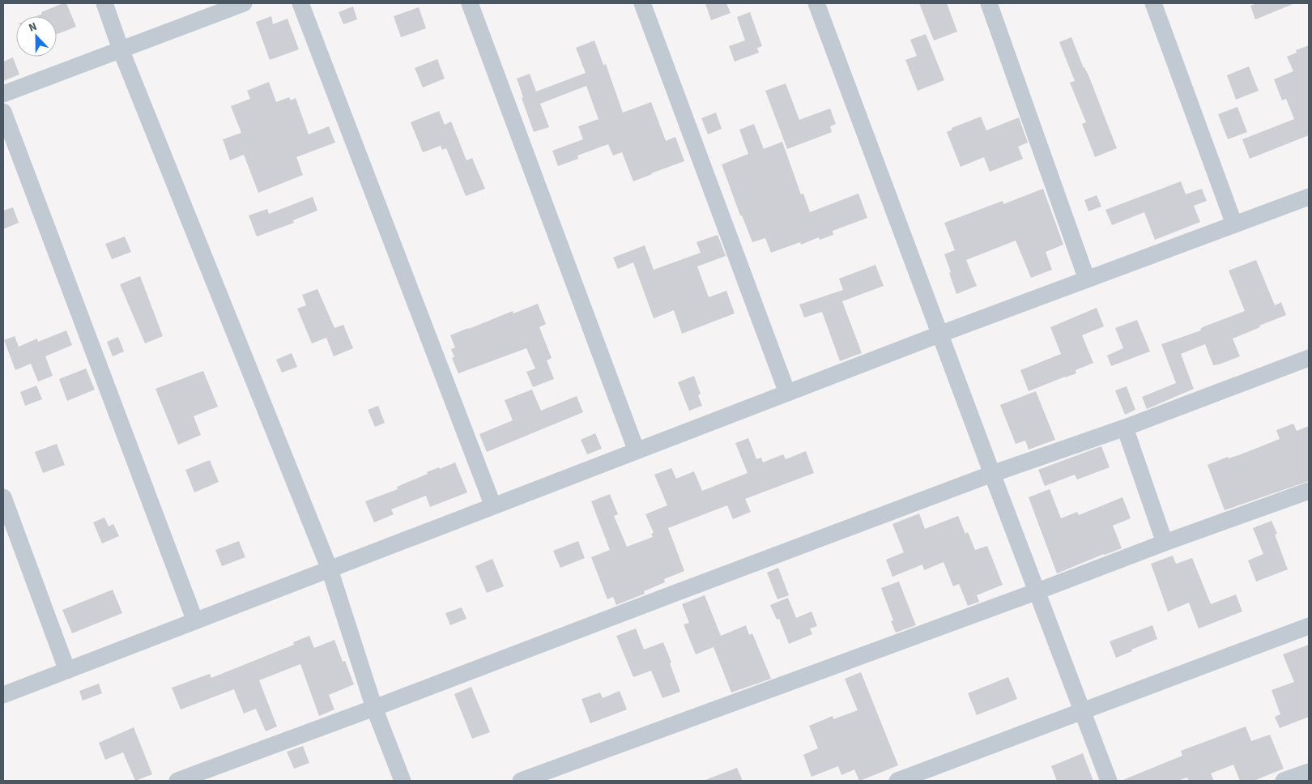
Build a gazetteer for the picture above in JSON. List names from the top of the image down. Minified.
{"north":"top"}
